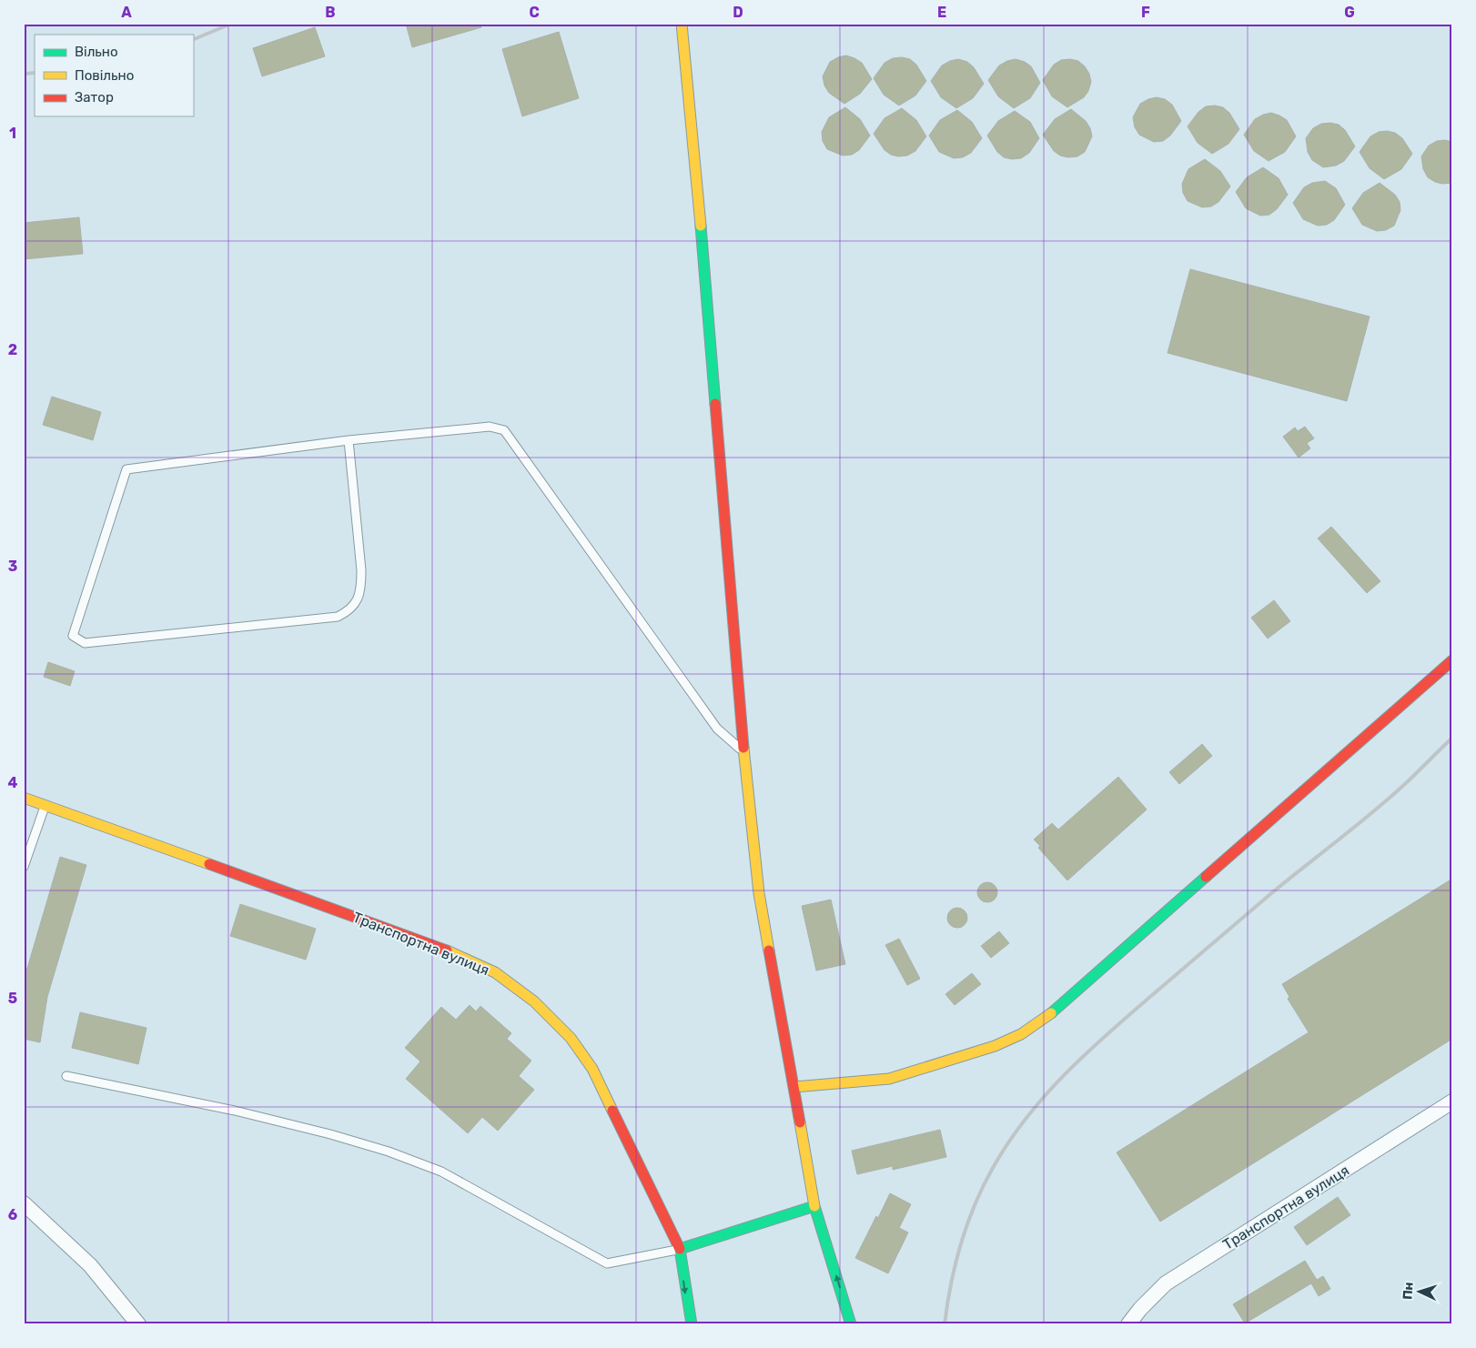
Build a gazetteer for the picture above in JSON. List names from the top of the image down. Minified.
{"streets":{"street":["Транспортна вулиця"]},"legend":["Вільно","Повільно","Затор"],"north":"left","grid":{"columns":["A","B","C","D","E","F","G"],"rows":["1","2","3","4","5","6"]}}
